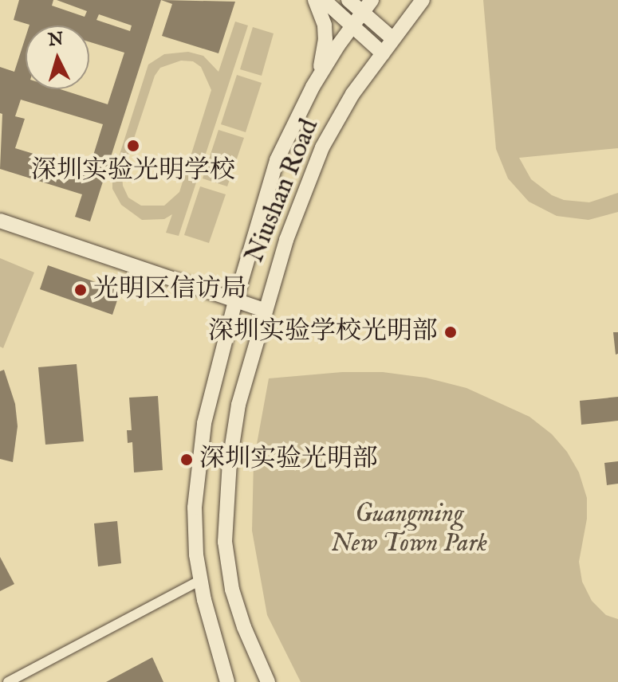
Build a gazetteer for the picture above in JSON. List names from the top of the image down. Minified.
{"streets":{"street":["Niushan Road"]},"parks":["Guangming New Town Park"],"places":["深圳实验光明学校","光明区信访局","深圳实验学校光明部","深圳实验光明部"],"north":"top"}
